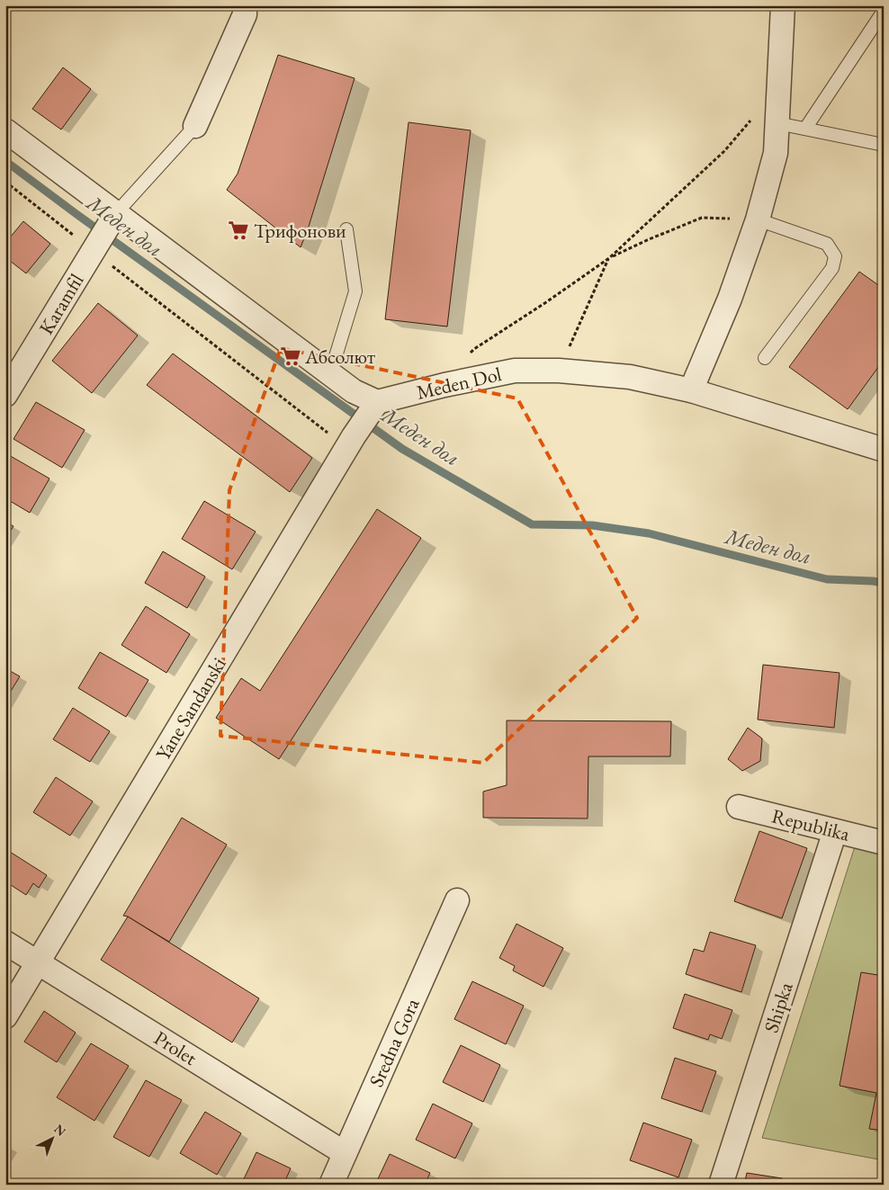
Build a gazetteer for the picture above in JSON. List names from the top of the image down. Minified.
{"streets":{"street":["Karamfil","Meden Dol","Yane Sandanski","Republika","Shipka","Sredna Gora","Prolet"]},"crossings":[["Meden Dol","Yane Sandanski"],["Yane Sandanski","Prolet"],["Republika","Shipka"],["Sredna Gora","Prolet"]],"water":["Меден дол"],"places":{"supermarket":["Трифонови","Абсолют"]},"north":"top right"}
